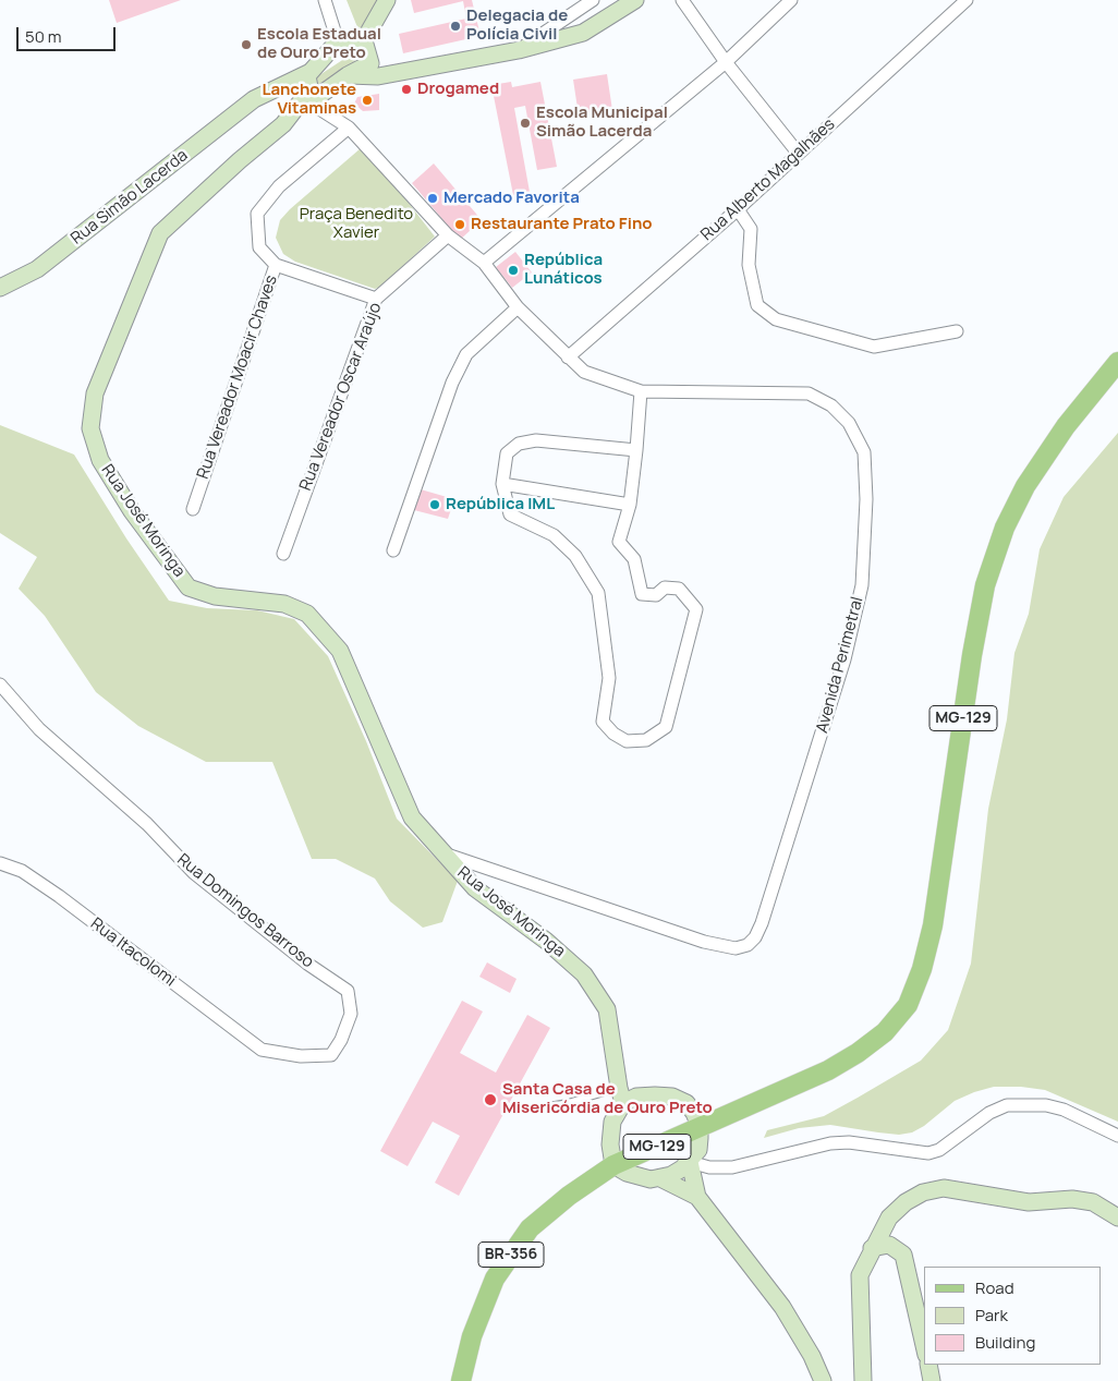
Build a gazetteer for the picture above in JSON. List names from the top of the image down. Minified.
{"streets":{"main road":["MG-129","BR-356"],"street":["Rua Alberto Magalhães","Rua Simão Lacerda","Rua Vereador Moacir Chaves","Rua Vereador Oscar Araújo","Rua José Moringa","Avenida Perimetral","Rua Domingos Barroso","Rua Itacolomi"]},"crossings":[["Rua Alberto Magalhães","Avenida Perimetral"],["Rua Vereador Moacir Chaves","Avenida Perimetral"],["Rua Vereador Oscar Araújo","Avenida Perimetral"],["Rua José Moringa","Avenida Perimetral"],["MG-129","BR-356"],["Rua Domingos Barroso","Rua Itacolomi"]],"parks":["Praça Benedito Xavier"],"places":["Delegacia de Polícia Civil","Escola Estadual de Ouro Preto","Drogamed","Lanchonete Vitaminas","Escola Municipal Simão Lacerda","Mercado Favorita","Restaurante Prato Fino","República Lunáticos","República IML","Santa Casa de Misericórdia de Ouro Preto"],"legend":["Road","Park","Building"],"scale_bar":"50 m"}
